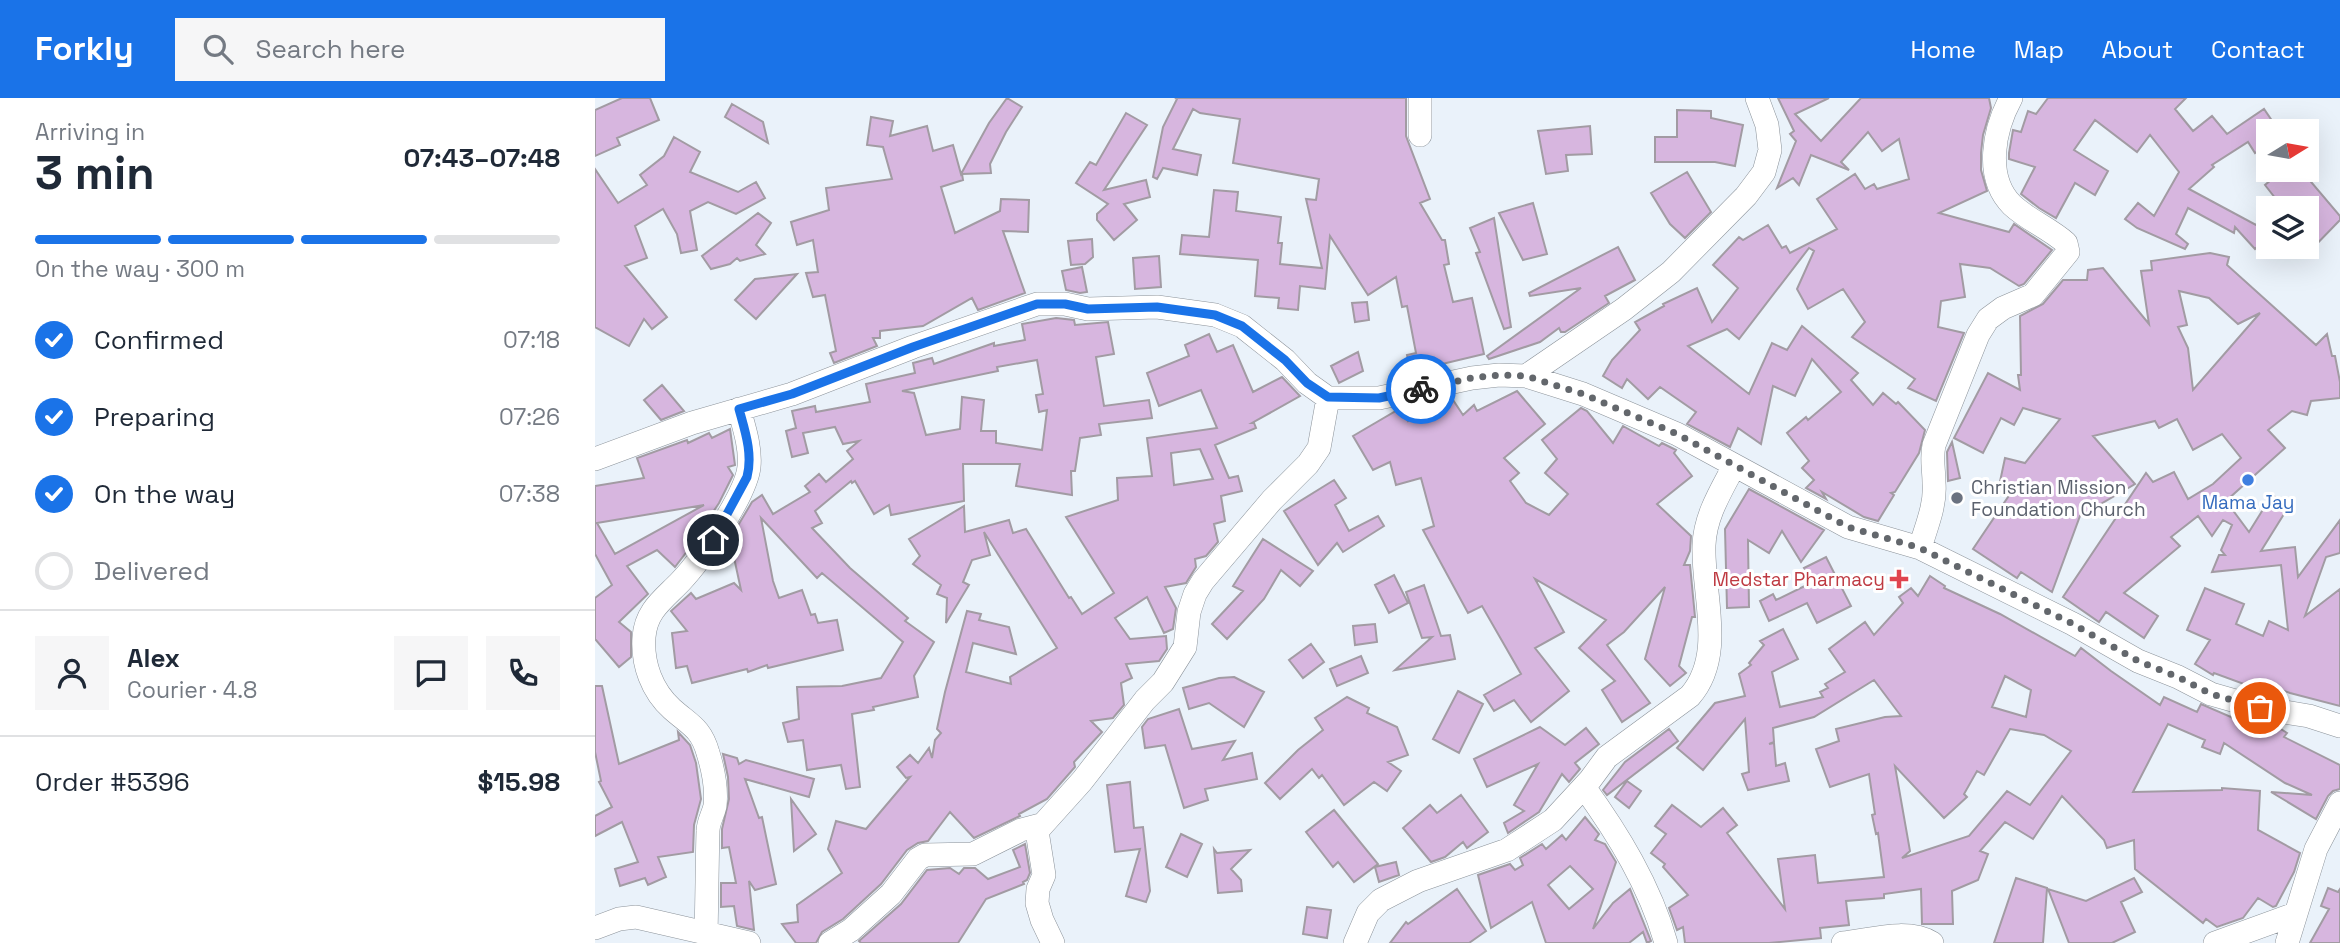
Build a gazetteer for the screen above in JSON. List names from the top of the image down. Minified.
{"places":{"other":["Mama Jay","Christian Mission Foundation Church"],"health":["Medstar Pharmacy"]},"north":"right","page":{"header":"Forkly","search":"Search here","nav":["Home","Map","About","Contact"],"heading":["3 min","Arriving in","07:43–07:48"],"panel":["Alex","Courier · 4.8","Order #5396","$15.98"],"bar":"On the way · 300 m","list":[["Confirmed","07:18"],["Preparing","07:26"],["On the way","07:38"],"Delivered"]}}
